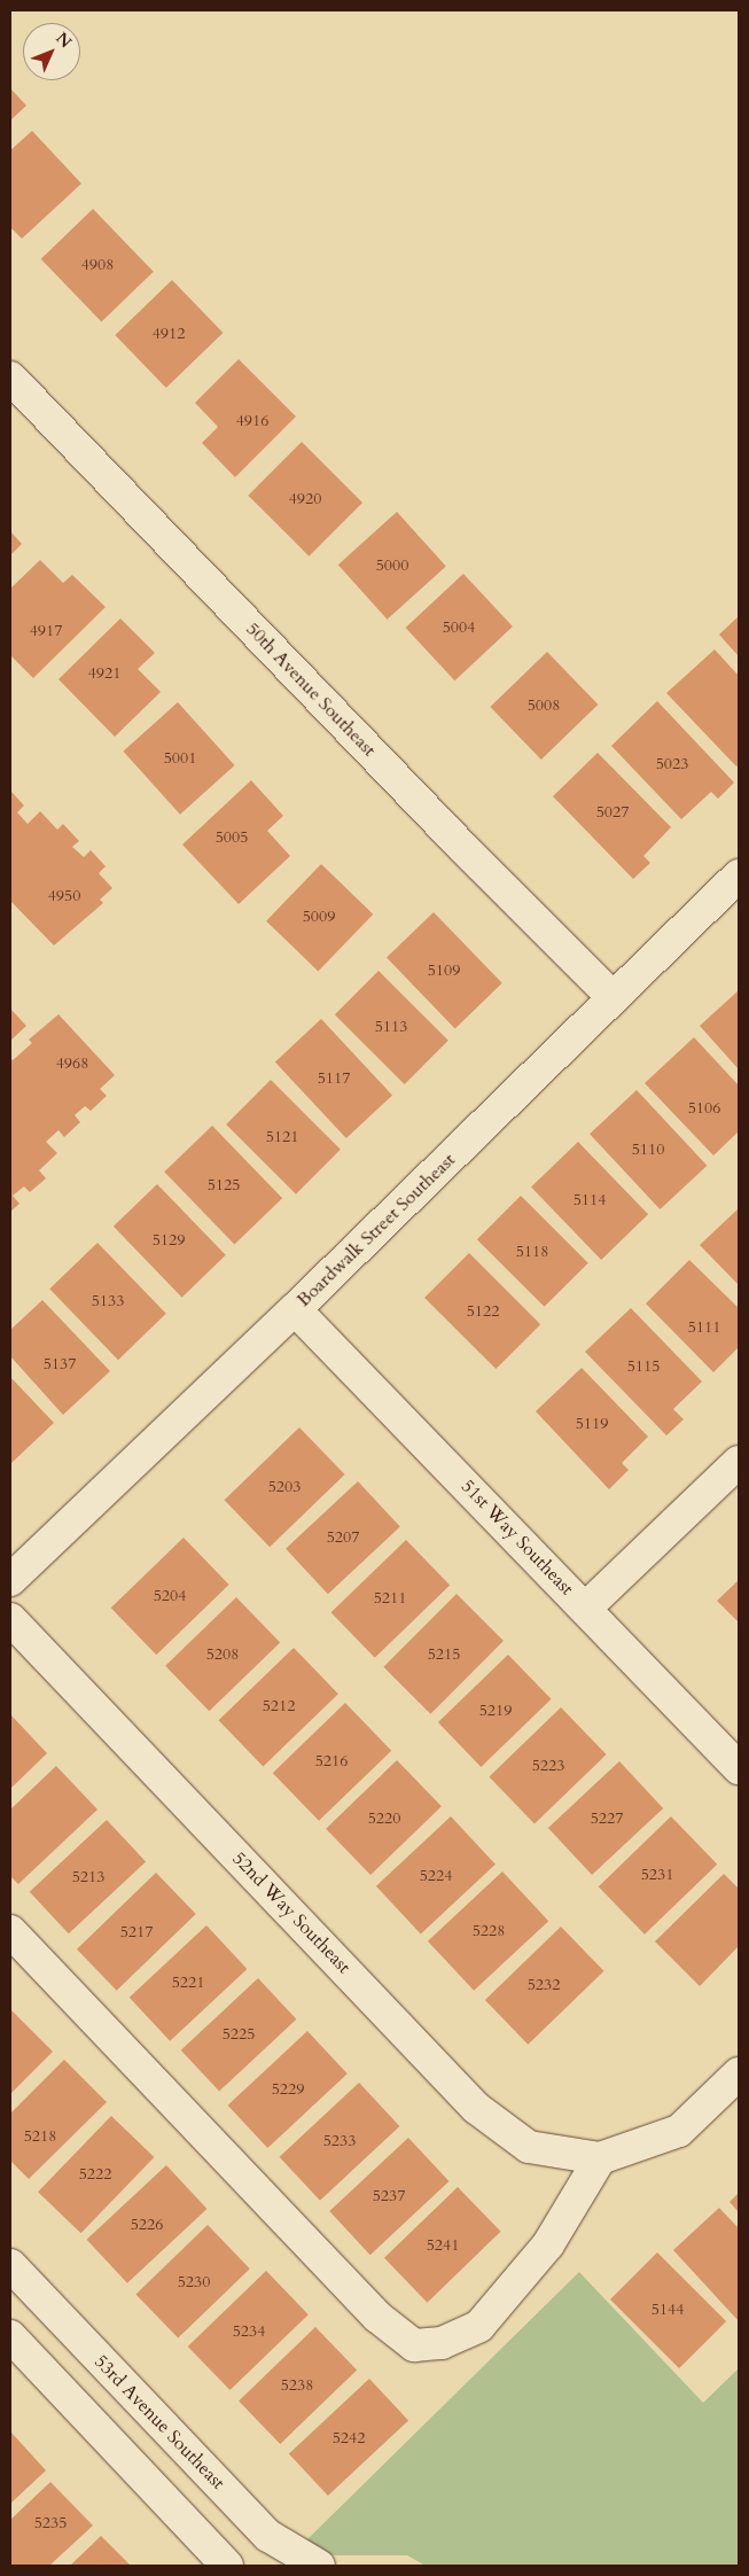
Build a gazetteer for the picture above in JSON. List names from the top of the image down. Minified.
{"streets":{"street":["50th Avenue Southeast","Boardwalk Street Southeast","51st Way Southeast","52nd Way Southeast","53rd Avenue Southeast"]},"crossings":[["50th Avenue Southeast","Boardwalk Street Southeast"],["Boardwalk Street Southeast","51st Way Southeast"]],"house_numbers":["4908","4912","4916","4920","5000","5004","4917","4921","5008","5001","5023","5027","5005","4950","5009","5109","5113","4968","5117","5106","5121","5110","5125","5114","5129","5118","5133","5122","5111","5137","5115","5119","5203","5207","5204","5211","5208","5215","5212","5219","5216","5223","5220","5227","5231","5224","5213","5228","5217","5221","5232","5225","5229","5218","5233","5222","5237","5226","5241","5230","5144","5234","5238","5242","5235"],"north":"top right"}
